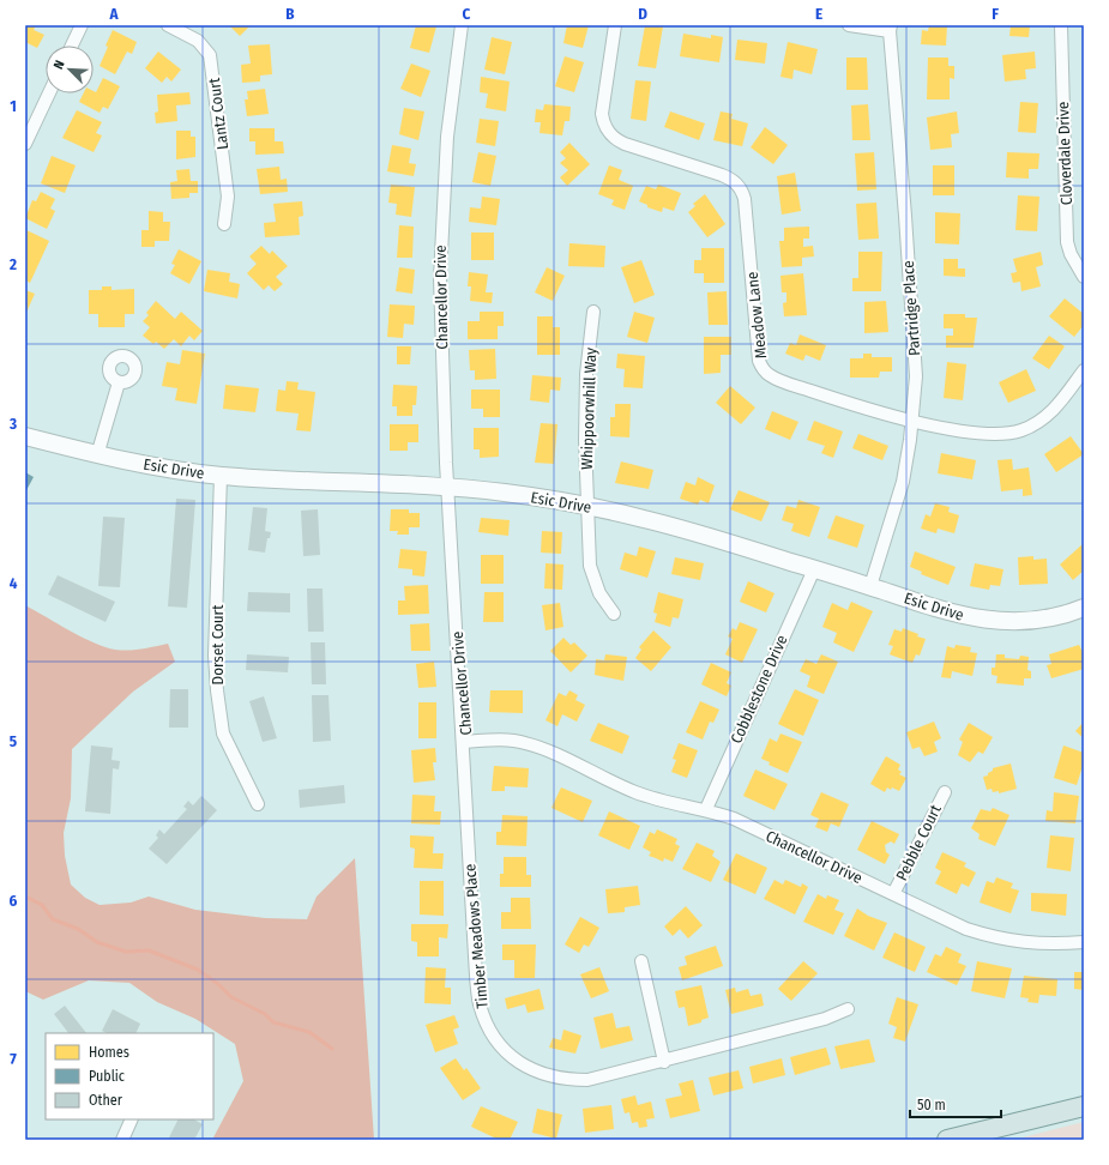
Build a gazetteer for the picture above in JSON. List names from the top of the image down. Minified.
{"streets":{"street":["Lantz Court","Cloverdale Drive","Chancellor Drive","Partridge Place","Meadow Lane","Whippoorwhill Way","Esic Drive","Dorset Court","Cobblestone Drive","Pebble Court","Timber Meadows Place"]},"crossings":[["Chancellor Drive","Esic Drive"],["Chancellor Drive","Cobblestone Drive"],["Chancellor Drive","Pebble Court"],["Chancellor Drive","Timber Meadows Place"],["Partridge Place","Meadow Lane"],["Partridge Place","Esic Drive"],["Whippoorwhill Way","Esic Drive"],["Esic Drive","Dorset Court"],["Esic Drive","Cobblestone Drive"]],"legend":["Homes","Public","Other"],"scale_bar":"50 m","north":"top left","grid":{"columns":["A","B","C","D","E","F"],"rows":["1","2","3","4","5","6","7"]}}
